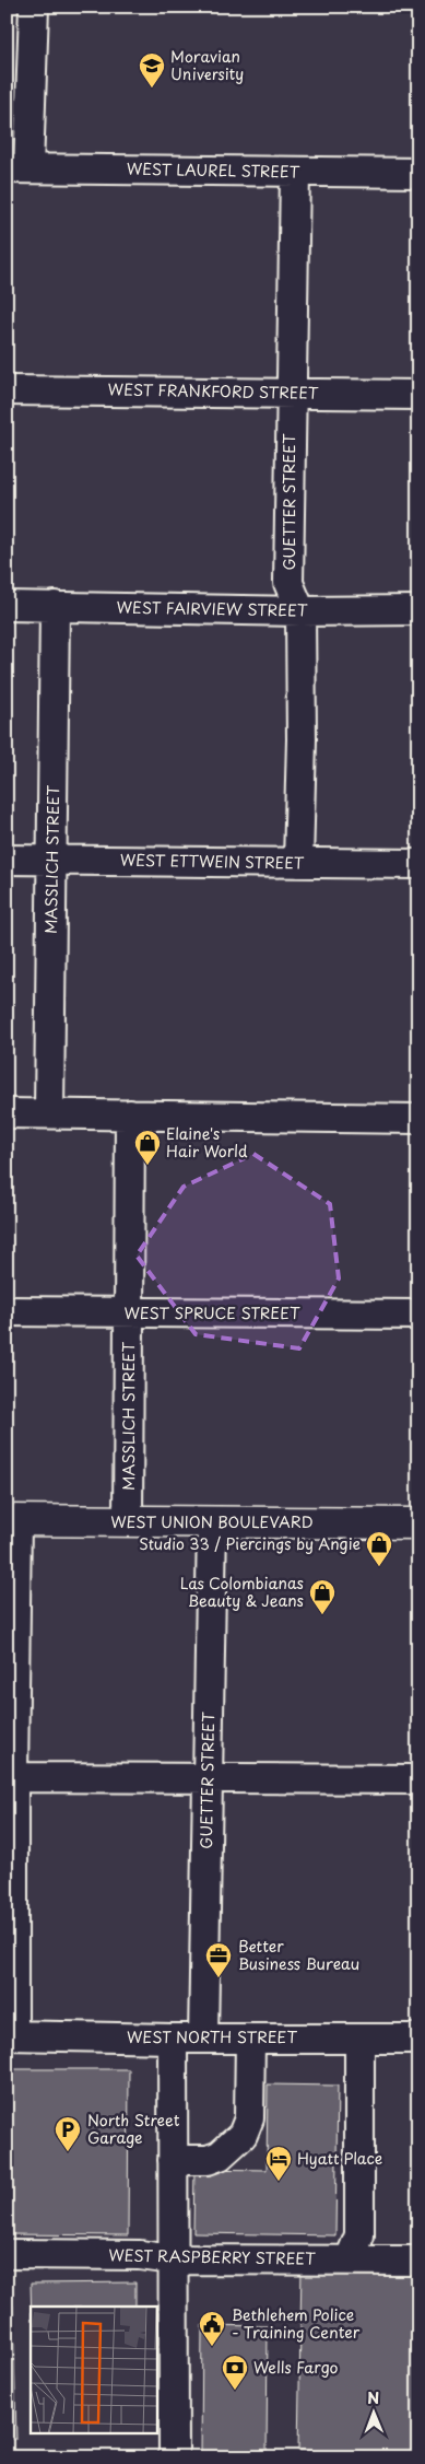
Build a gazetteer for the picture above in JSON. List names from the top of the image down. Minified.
{"streets":{"main road":["WEST UNION BOULEVARD"],"street":["WEST LAUREL STREET","WEST FRANKFORD STREET","GUETTER STREET","WEST FAIRVIEW STREET","MASSLICH STREET","WEST ETTWEIN STREET","WEST SPRUCE STREET","WEST NORTH STREET","WEST RASPBERRY STREET"]},"crossings":[["WEST LAUREL STREET","GUETTER STREET"],["WEST FRANKFORD STREET","GUETTER STREET"],["GUETTER STREET","WEST FAIRVIEW STREET"],["GUETTER STREET","WEST ETTWEIN STREET"],["GUETTER STREET","WEST UNION BOULEVARD"],["GUETTER STREET","WEST NORTH STREET"],["WEST FAIRVIEW STREET","MASSLICH STREET"],["MASSLICH STREET","WEST ETTWEIN STREET"],["MASSLICH STREET","WEST SPRUCE STREET"],["MASSLICH STREET","WEST UNION BOULEVARD"]],"places":{"school or university":["Moravian University"],"shop":["Elaine's Hair World","Studio 33 / Piercings by Angie","Las Colombianas Beauty & Jeans"],"office":["Better Business Bureau"],"parking":["North Street Garage"],"hotel":["Hyatt Place"],"public building":["Bethlehem Police - Training Center"],"bank":["Wells Fargo"]},"north":"top"}
